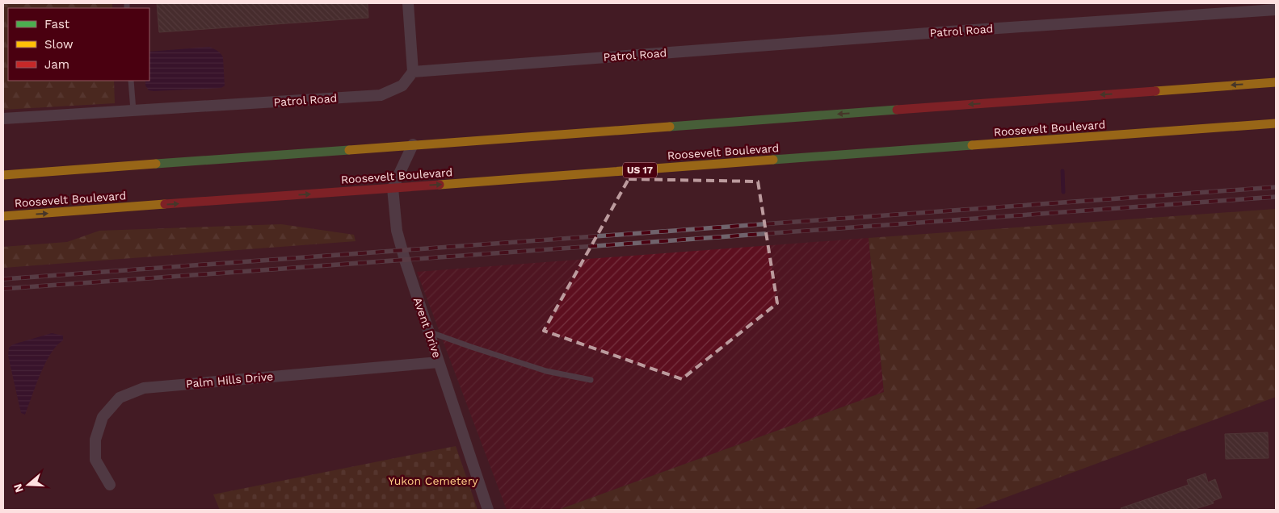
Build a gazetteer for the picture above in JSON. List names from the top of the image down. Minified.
{"streets":{"highway":["Roosevelt Boulevard","US 17"],"street":["Patrol Road","Avent Drive","Palm Hills Drive"]},"crossings":[["Roosevelt Boulevard","Avent Drive"],["Avent Drive","Palm Hills Drive"]],"parks":["Yukon Cemetery"],"legend":["Fast","Slow","Jam"],"north":"left"}
